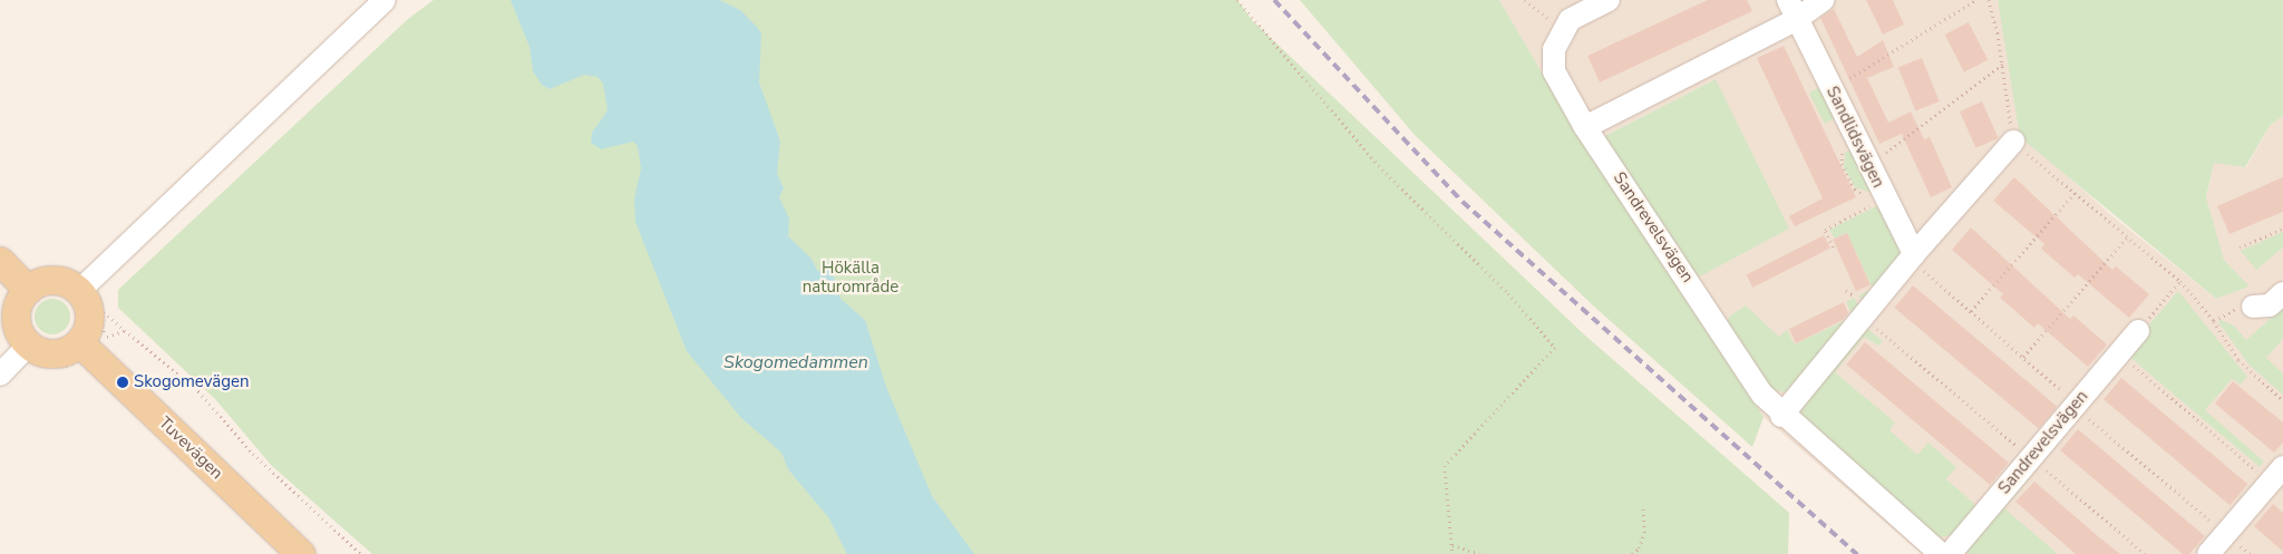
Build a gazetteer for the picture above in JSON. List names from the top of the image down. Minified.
{"streets":{"main road":["Tuvevägen"],"street":["Sandlidsvägen","Sandrevelsvägen"]},"water":["Skogomedammen"],"parks":["Hökälla naturområde"],"places":["Skogomevägen"]}
